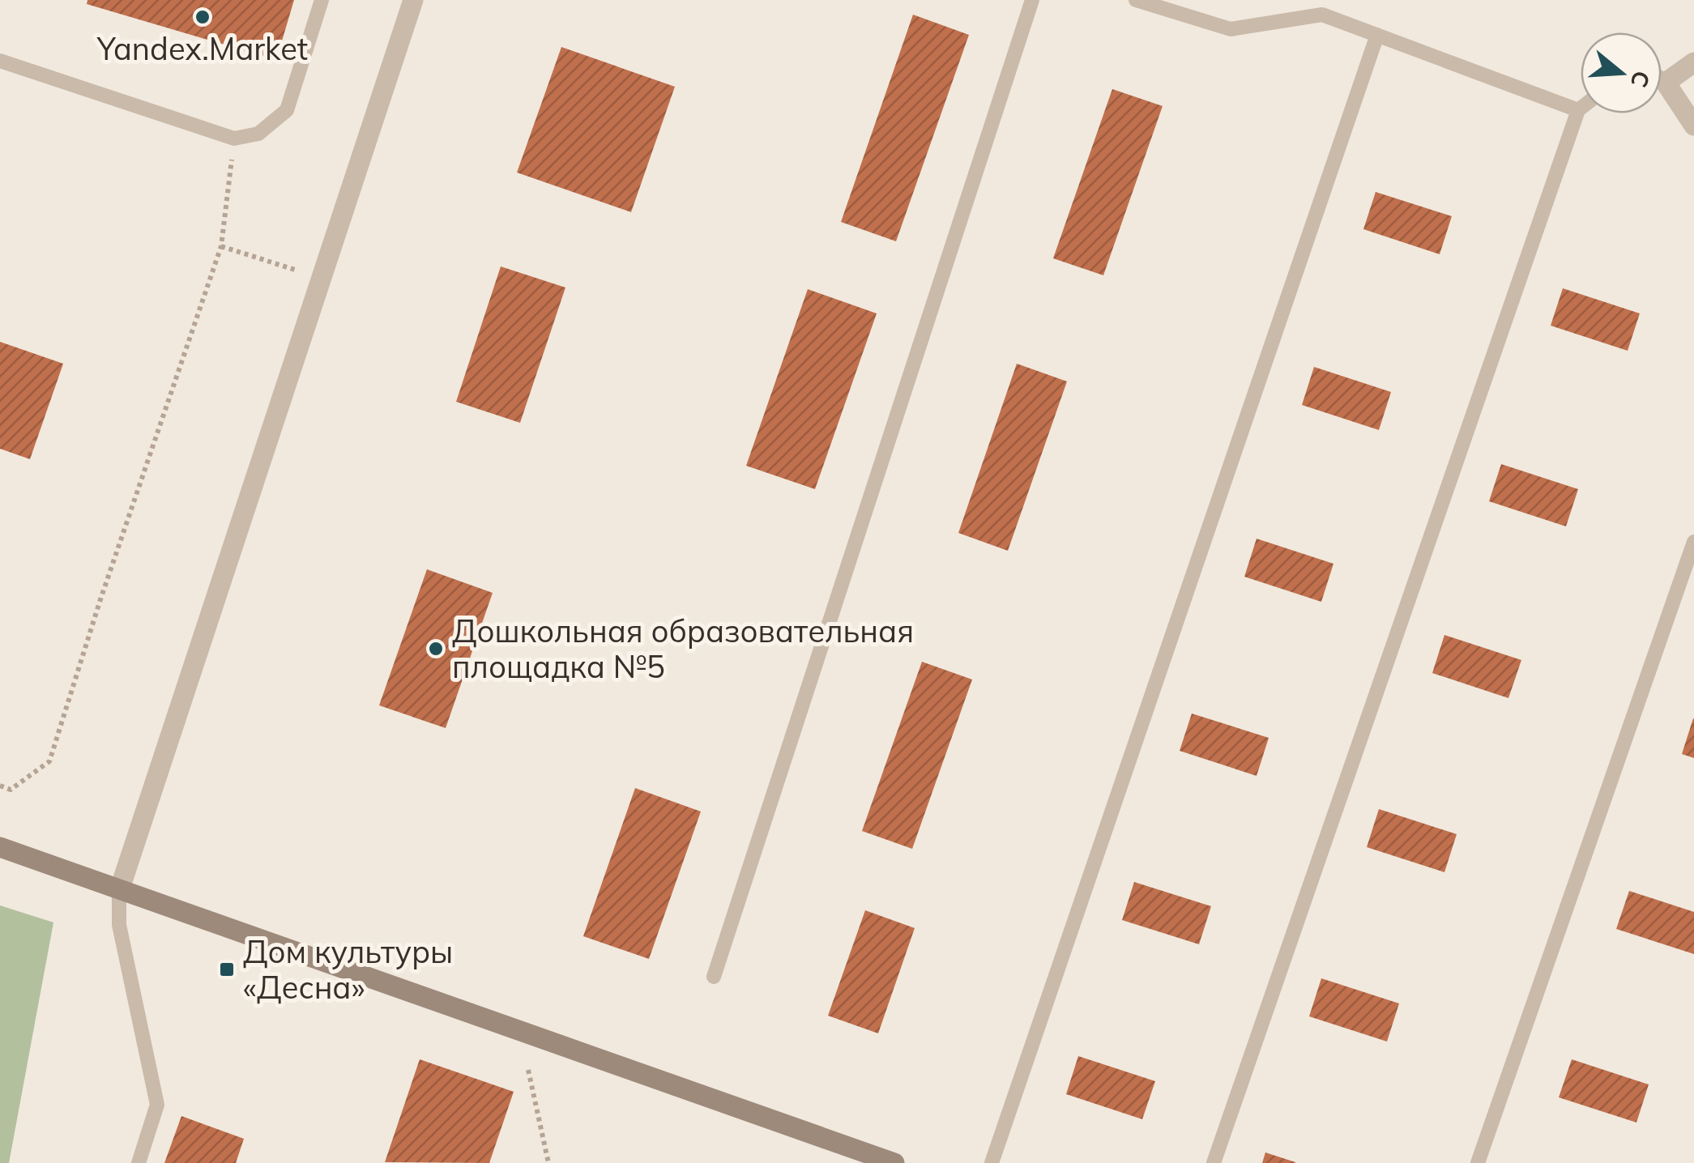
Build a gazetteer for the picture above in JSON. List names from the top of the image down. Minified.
{"places":{"other":["Yandex.Market","Дошкольная образовательная площадка №5"],"transit":["Дом культуры «Десна»"]},"north":"right"}
